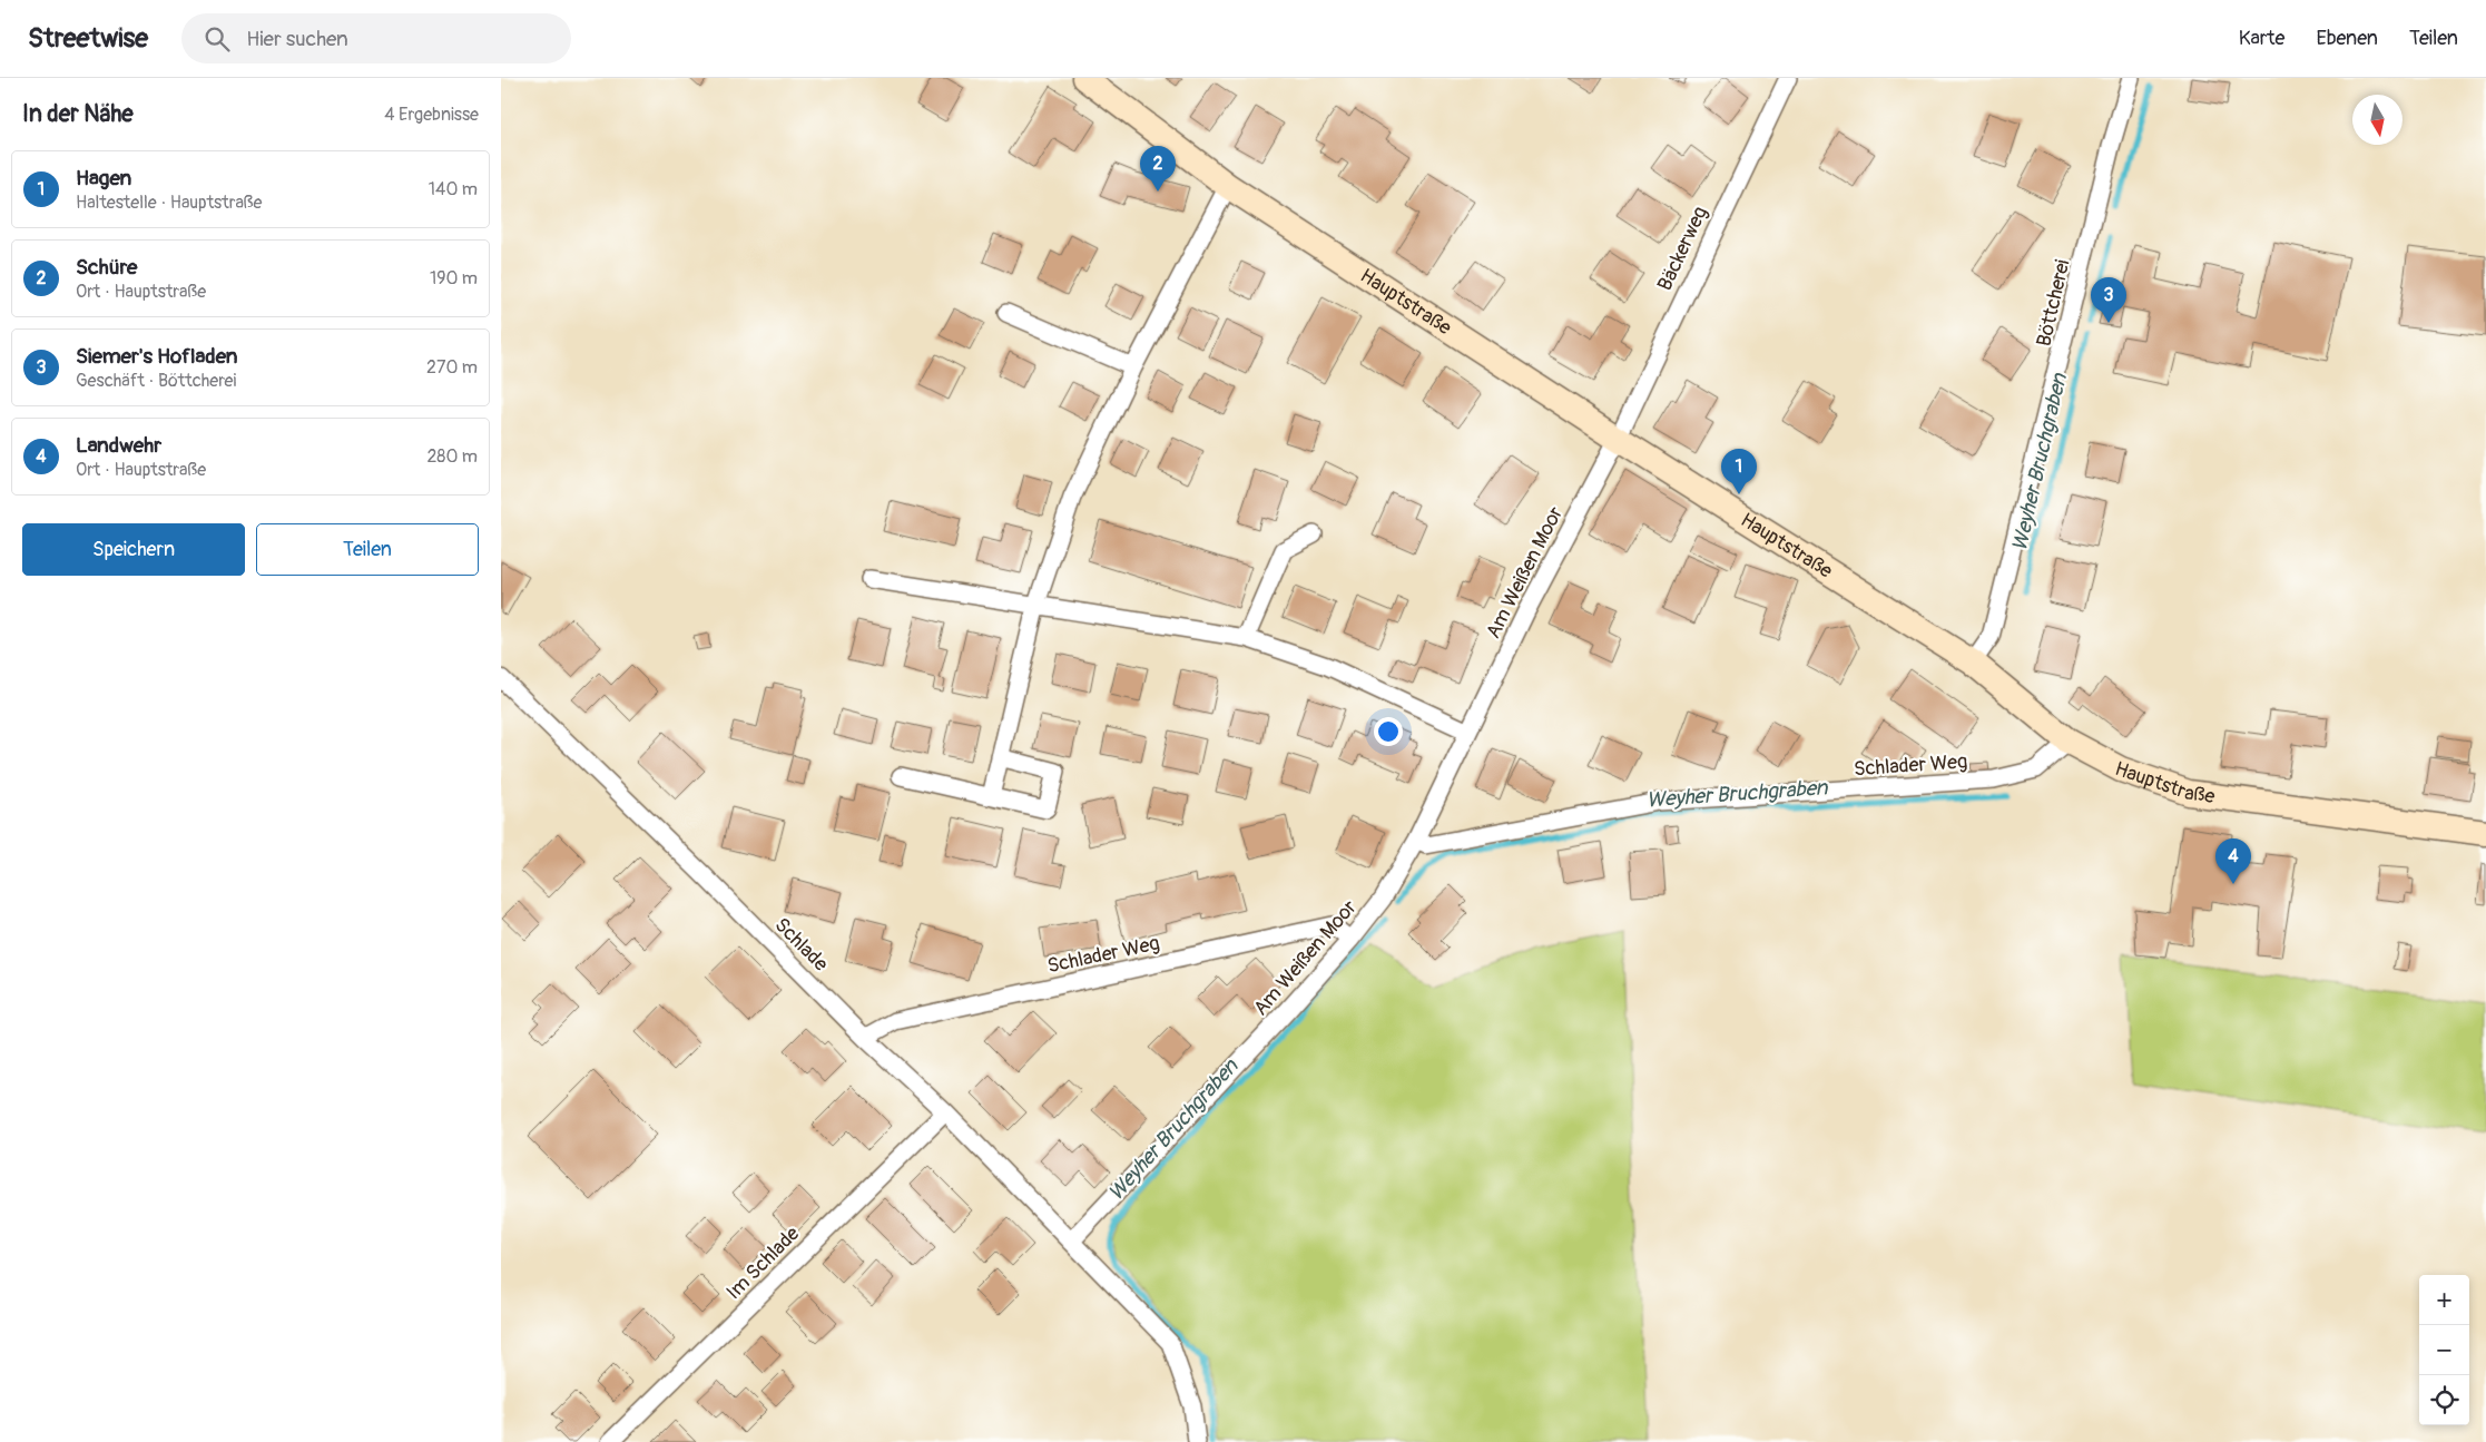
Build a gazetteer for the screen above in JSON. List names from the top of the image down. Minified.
{"streets":{"main road":["Hauptstraße"],"street":["Bäckerweg","Böttcherei","Am Weißen Moor","Schlader Weg","Schlade","Im Schlade"]},"crossings":[["Bäckerweg","Hauptstraße"],["Bäckerweg","Am Weißen Moor"],["Hauptstraße","Böttcherei"],["Hauptstraße","Am Weißen Moor"],["Hauptstraße","Schlader Weg"],["Am Weißen Moor","Schlader Weg"],["Am Weißen Moor","Schlade"],["Schlader Weg","Schlade"],["Schlade","Im Schlade"]],"water":["Weyher Bruchgraben"],"north":"bottom","page":{"header":"Streetwise","search":"Hier suchen","nav":["Karte","Ebenen","Teilen"],"heading":["In der Nähe","4 Ergebnisse"],"pins":["2","3","1","4"],"list":[{"mark":"1","name":"Hagen","note":"Haltestelle · Hauptstraße","value":"140 m"},{"mark":"2","name":"Schüre","note":"Ort · Hauptstraße","value":"190 m"},{"mark":"3","name":"Siemer's Hofladen","note":"Geschäft · Böttcherei","value":"270 m"},{"mark":"4","name":"Landwehr","note":"Ort · Hauptstraße","value":"280 m"}],"buttons":["Speichern","Teilen"],"map_buttons":["+","−"]}}
